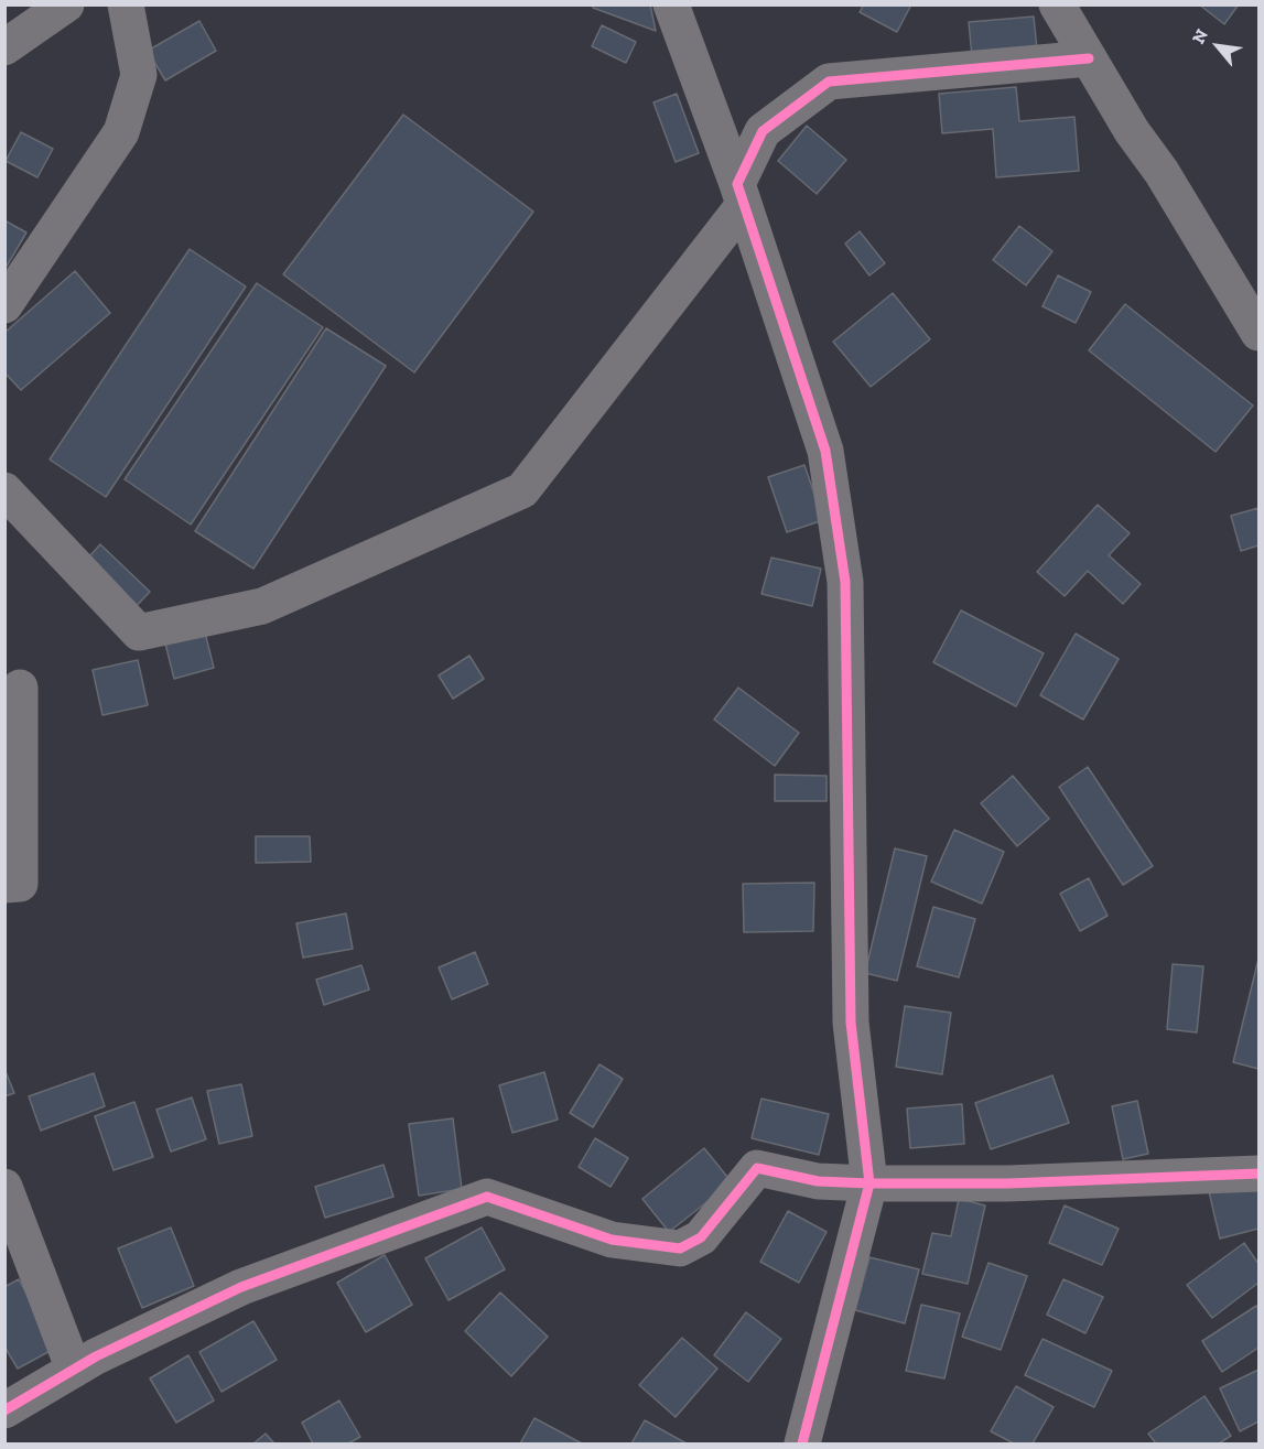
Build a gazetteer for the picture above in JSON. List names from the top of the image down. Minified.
{"north":"top left"}
